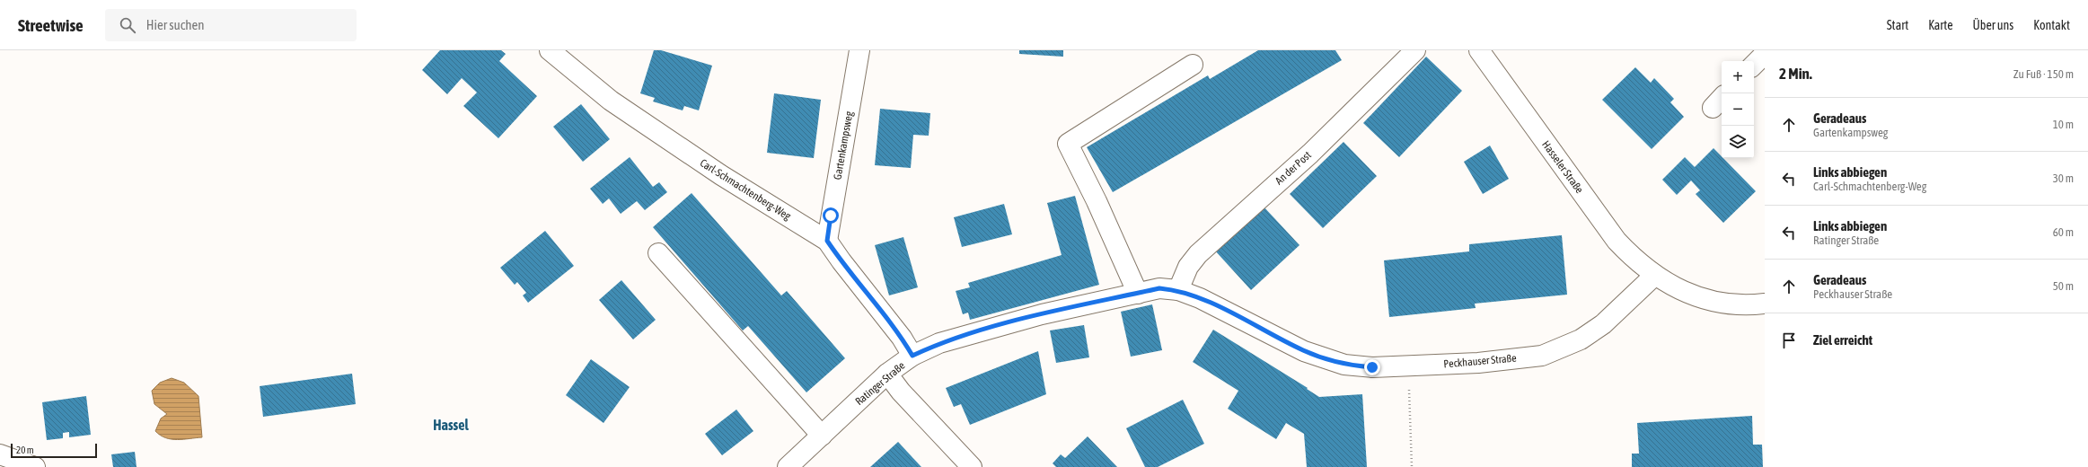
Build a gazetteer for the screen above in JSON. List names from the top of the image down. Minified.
{"streets":{"street":["Gartenkampsweg","Hasseler Straße","An der Post","Carl-Schmachtenberg-Weg","Peckhauser Straße","Ratinger Straße"]},"crossings":[["Gartenkampsweg","Carl-Schmachtenberg-Weg"],["Hasseler Straße","Peckhauser Straße"],["An der Post","Peckhauser Straße"],["An der Post","Ratinger Straße"],["Carl-Schmachtenberg-Weg","Ratinger Straße"],["Peckhauser Straße","Ratinger Straße"]],"districts":["Hassel"],"scale_bar":"20 m","page":{"header":"Streetwise","search":"Hier suchen","nav":["Start","Karte","Über uns","Kontakt"],"heading":["2 Min.","Zu Fuß · 150 m"],"map_buttons":["+","−"],"list":[["Geradeaus","Gartenkampsweg","10 m"],["Links abbiegen","Carl-Schmachtenberg-Weg","30 m"],["Links abbiegen","Ratinger Straße","60 m"],["Geradeaus","Peckhauser Straße","50 m"],"Ziel erreicht"],"scale":"20 m"}}
